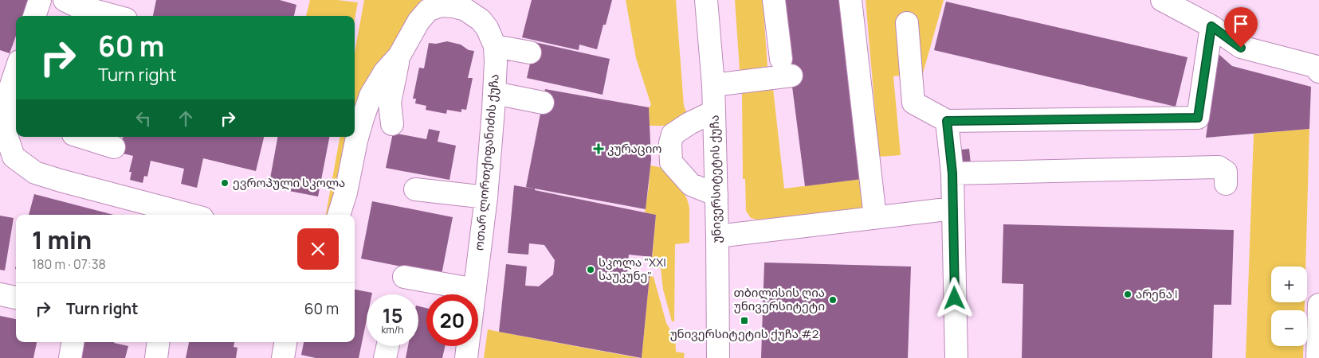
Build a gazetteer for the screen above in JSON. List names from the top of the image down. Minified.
{"streets":{"street":["ოთარ ლორთქიფანიძის ქუჩა","უნივერსიტეტის ქუჩა"]},"places":{"health":["კურაციო"],"other":["ევროპული სკოლა","სკოლა \"XXI საუკუნე\"","არენა I","თბილისის ღია უნივერსიტეტი"],"transit":["უნივერსიტეტის ქუჩა #2"]},"page":{"turn":["60 m","Turn right"],"heading":["1 min","180 m · 07:38"],"map_buttons":["+","−"],"list":[{"name":"Turn right","value":"60 m"}],"speed":"15 km/h","limit":"20"}}
